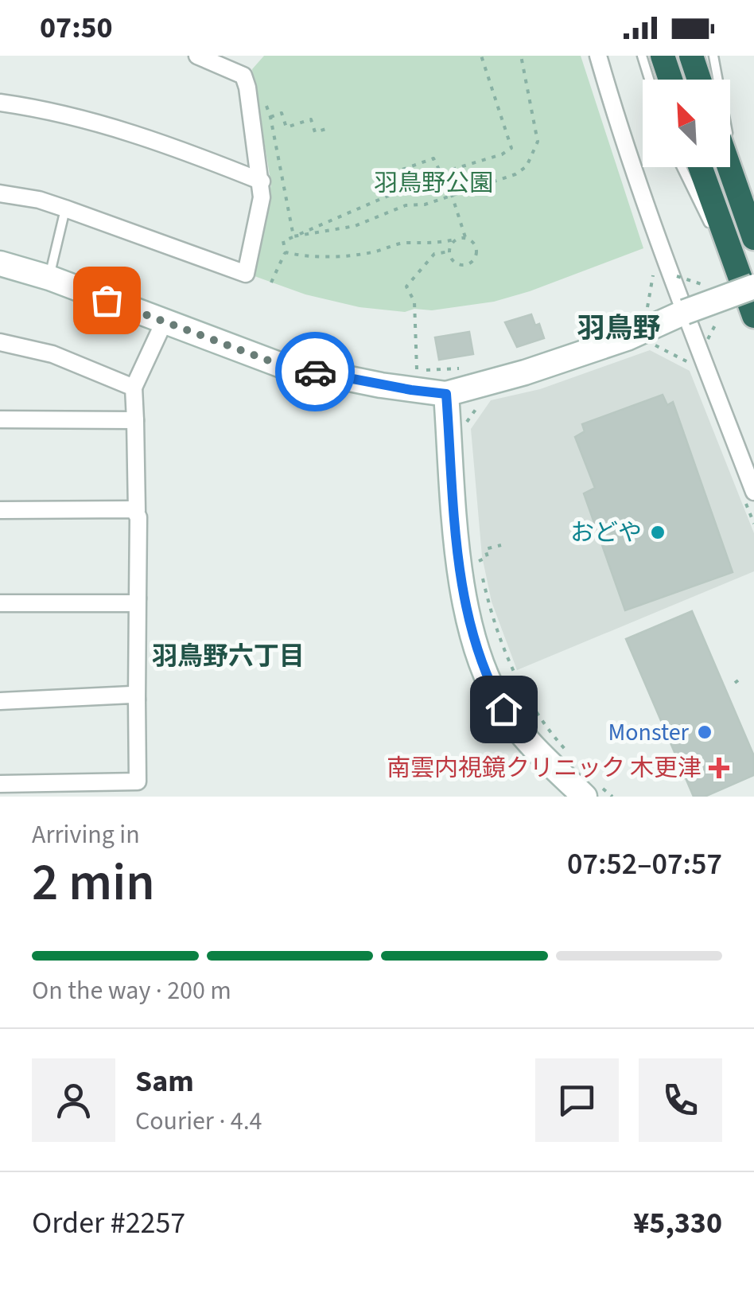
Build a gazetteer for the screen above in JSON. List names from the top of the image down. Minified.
{"districts":["羽鳥野","羽鳥野六丁目"],"parks":["羽鳥野公園"],"places":{"other":["おどや","Monster"],"health":["南雲内視鏡クリニック 木更津"]},"north":"top left","page":{"status":"07:50","heading":["2 min","Arriving in","07:52–07:57"],"panel":["Sam","Courier · 4.4","Order #2257","¥5,330"],"bar":"On the way · 200 m"}}
